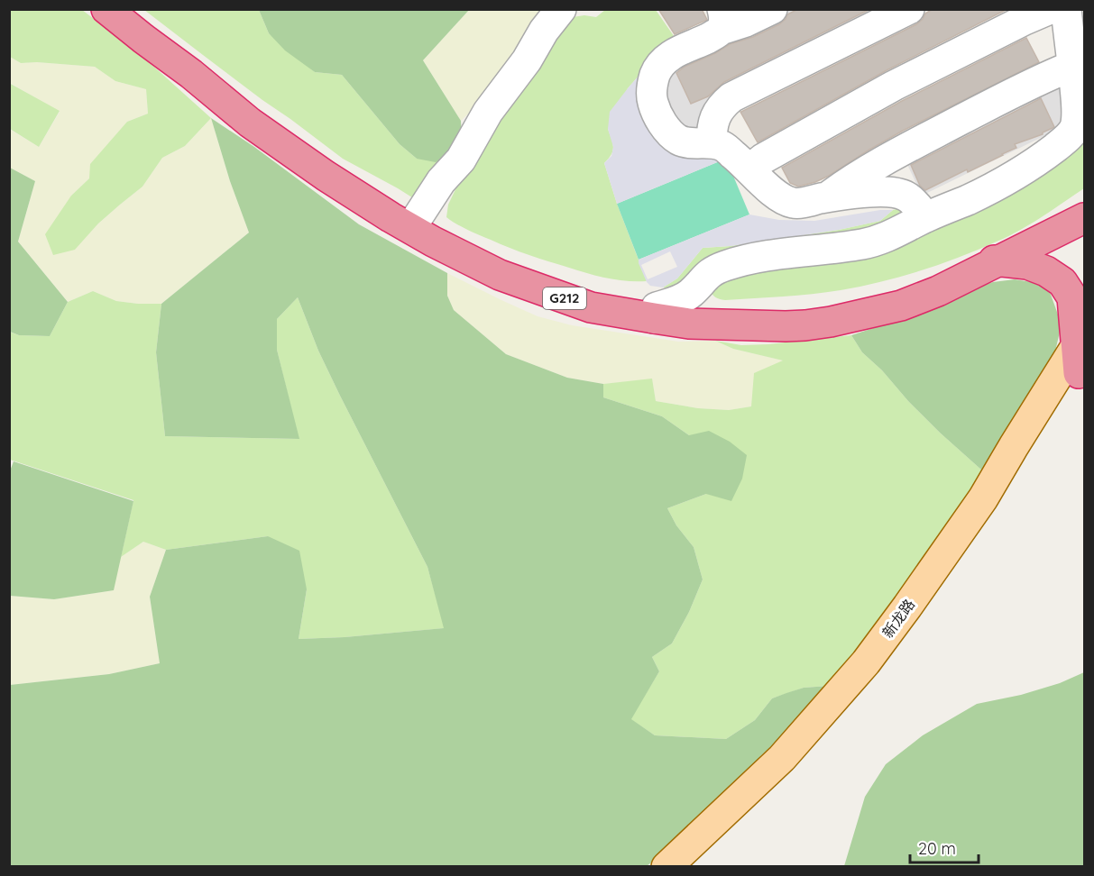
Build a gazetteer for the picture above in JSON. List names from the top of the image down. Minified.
{"streets":{"highway":["G212"],"main road":["新龙路"]},"scale_bar":"20 m"}
